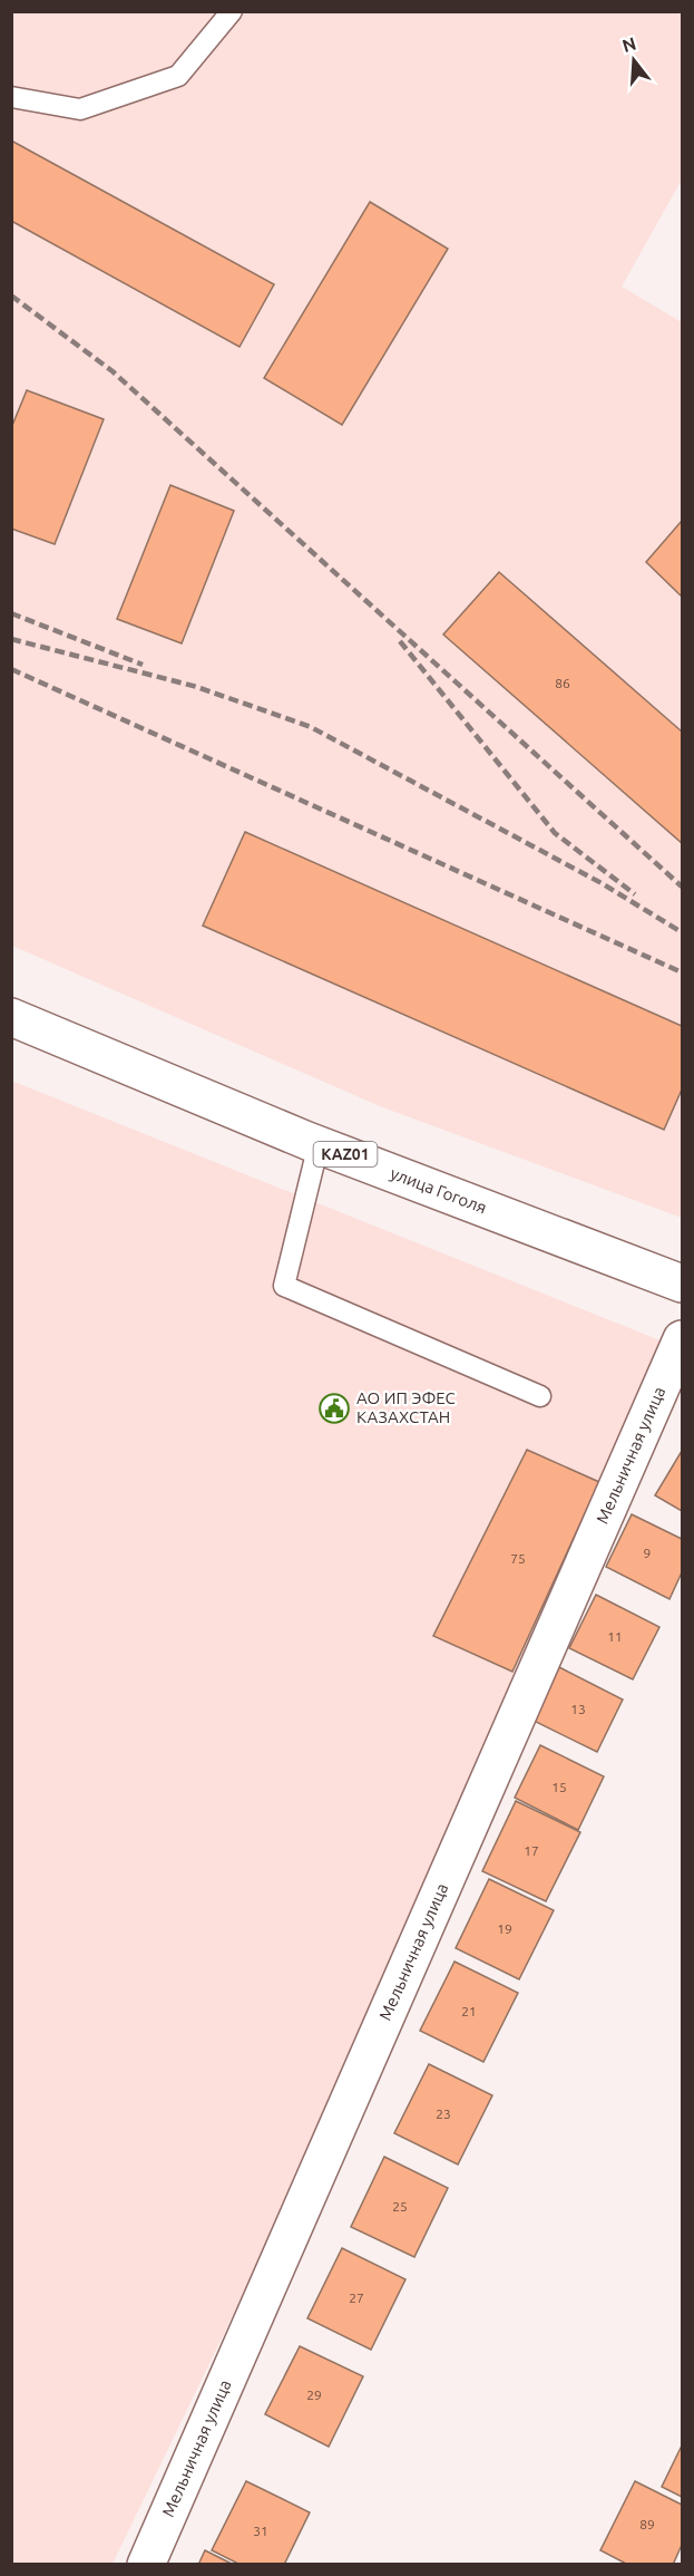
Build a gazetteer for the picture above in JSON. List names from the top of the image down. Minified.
{"streets":{"main road":["KАZ01","улица Гоголя","Мельничная улица"]},"places":{"public building":["АО ИП ЭФЕС КАЗАХСТАН"]},"house_numbers":["86","9","75","11","13","15","17","19","21","23","25","27","29","89","31"],"north":"top"}
